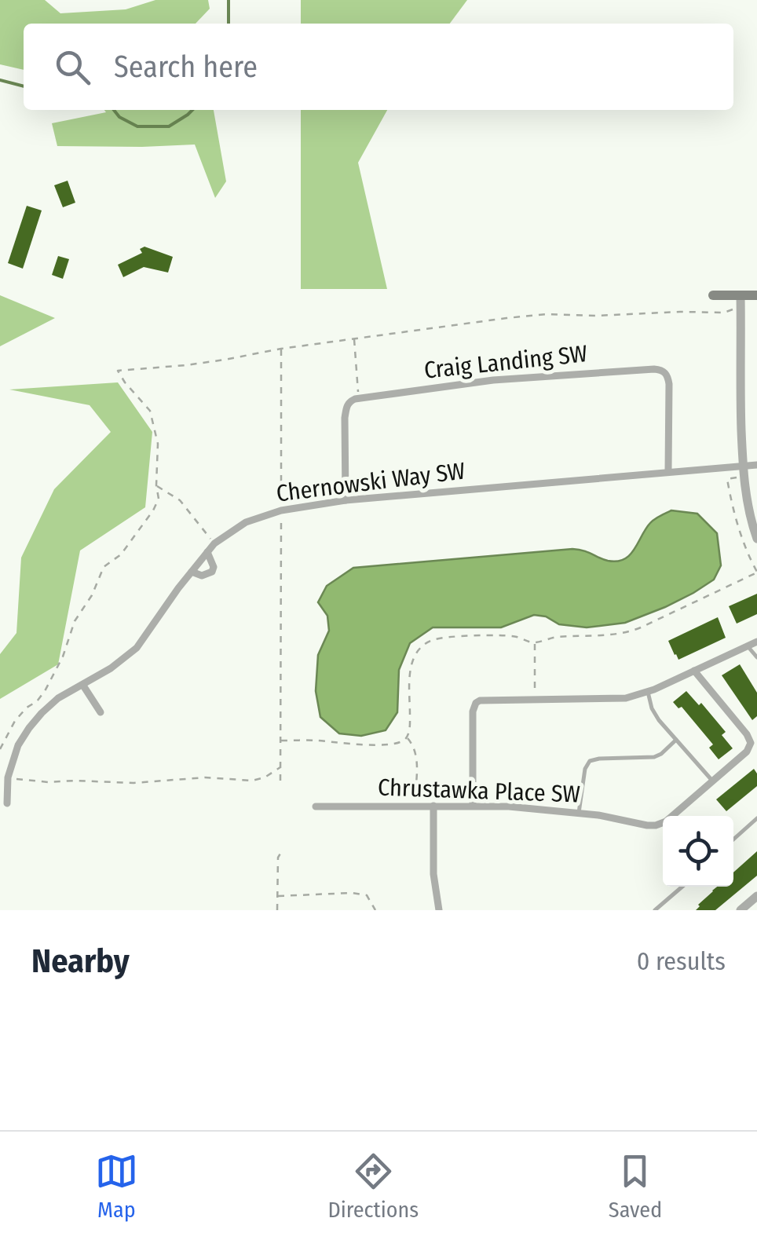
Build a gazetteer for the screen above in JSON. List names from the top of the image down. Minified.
{"streets":{"street":["Craig Landing SW","Chernowski Way SW","Chrustawka Place SW"]},"crossings":[["Craig Landing SW","Chernowski Way SW"]],"page":{"search":"Search here","heading":["Nearby","0 results"],"nav":["Map","Directions","Saved"]}}
